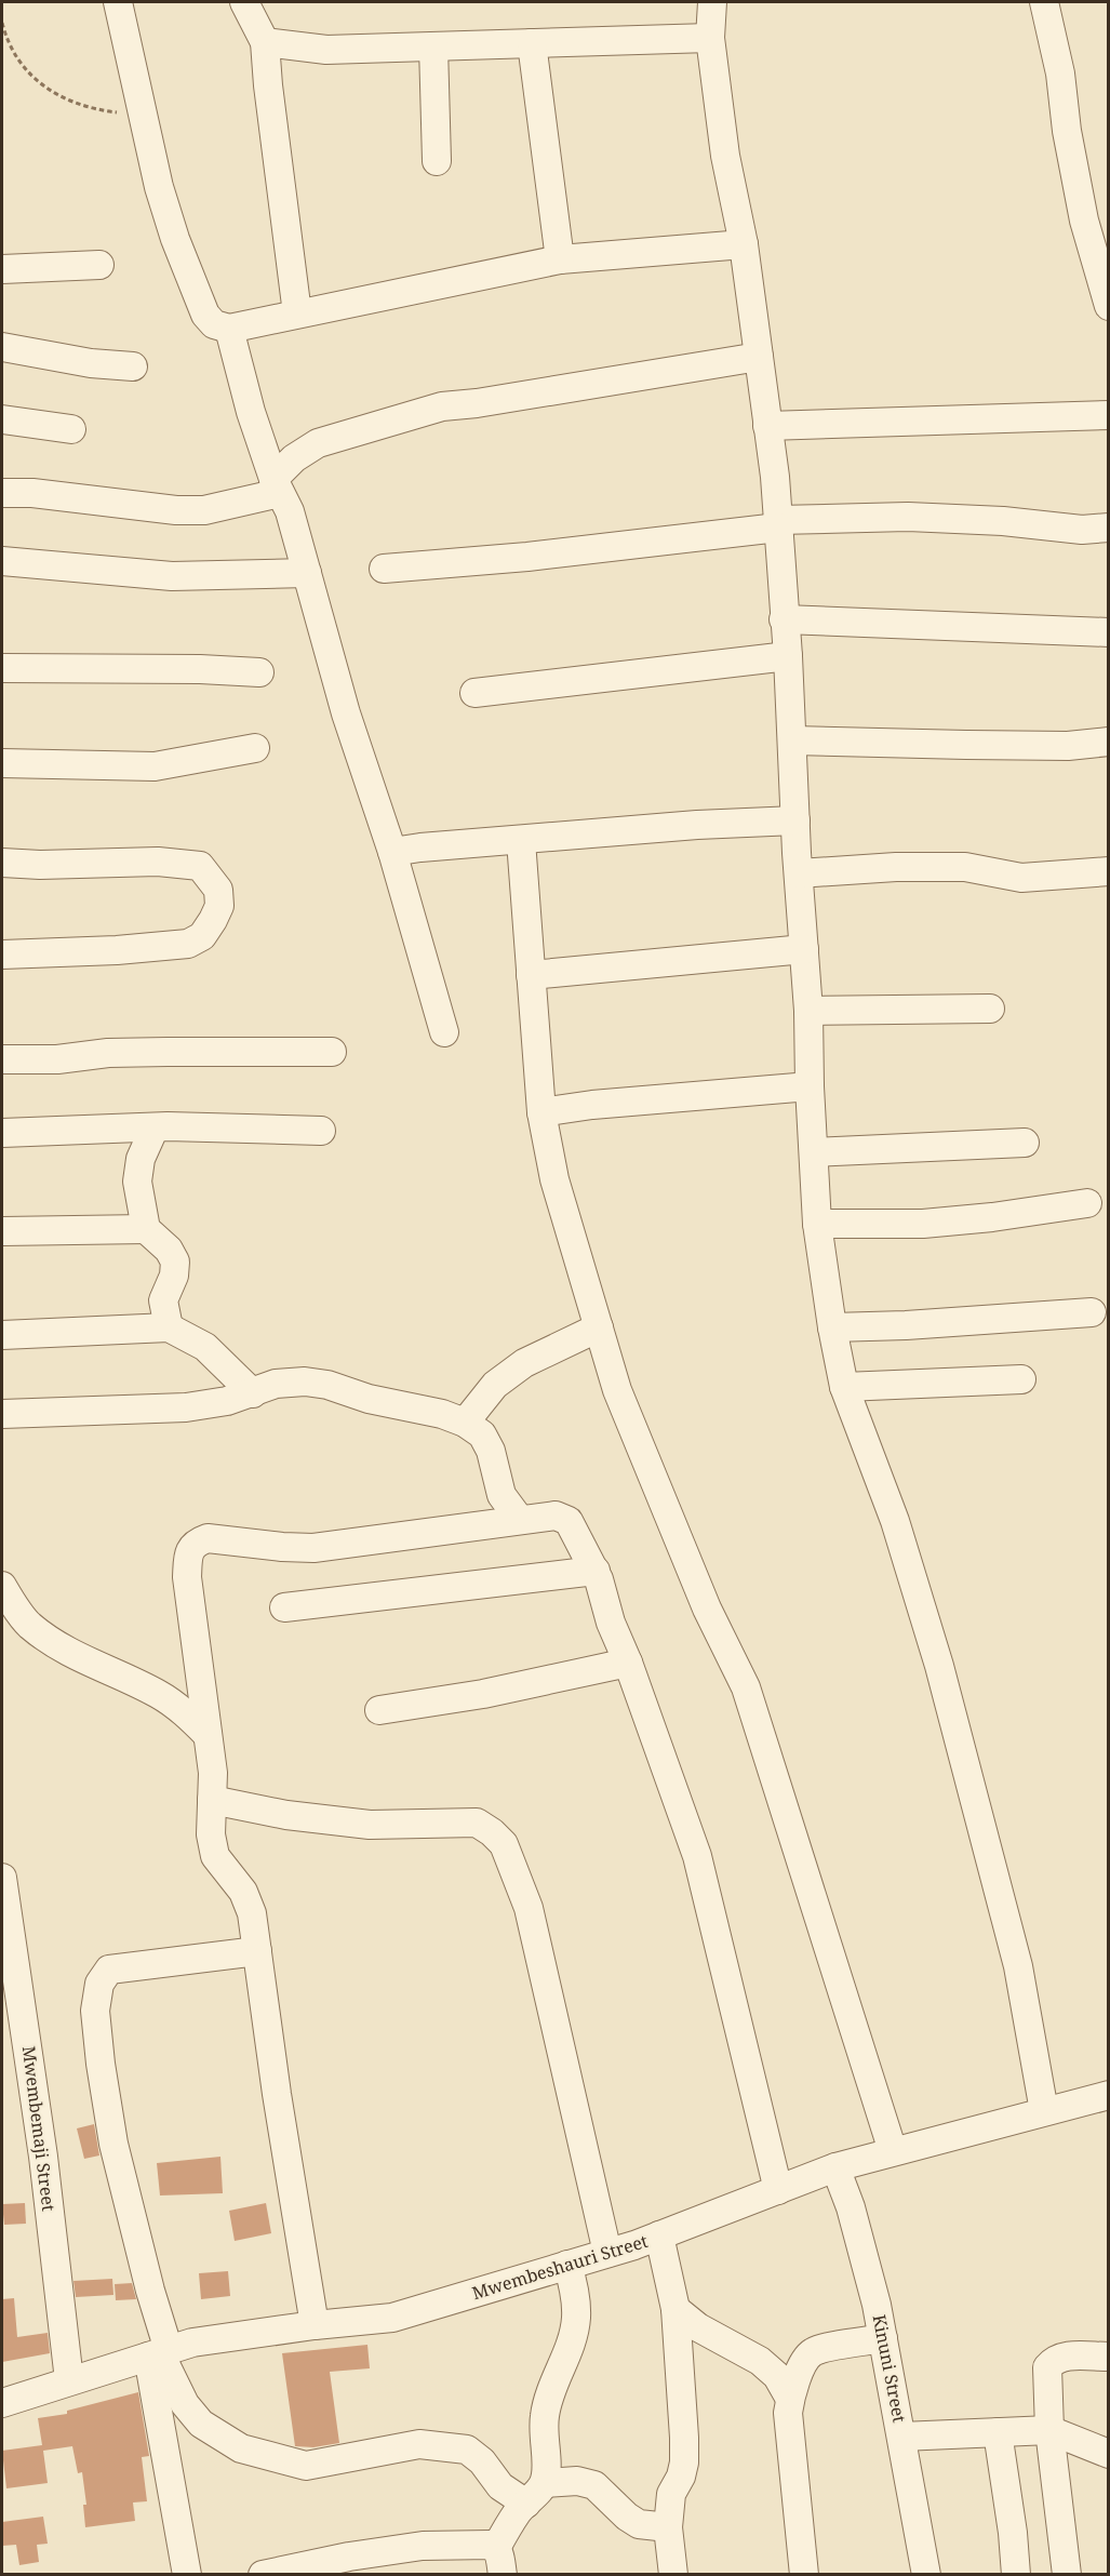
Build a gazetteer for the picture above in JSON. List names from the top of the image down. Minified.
{"streets":{"street":["Mwembemaji Street","Mwembeshauri Street","Kinuni Street"]},"crossings":[["Mwembemaji Street","Mwembeshauri Street"],["Mwembeshauri Street","Kinuni Street"]]}
